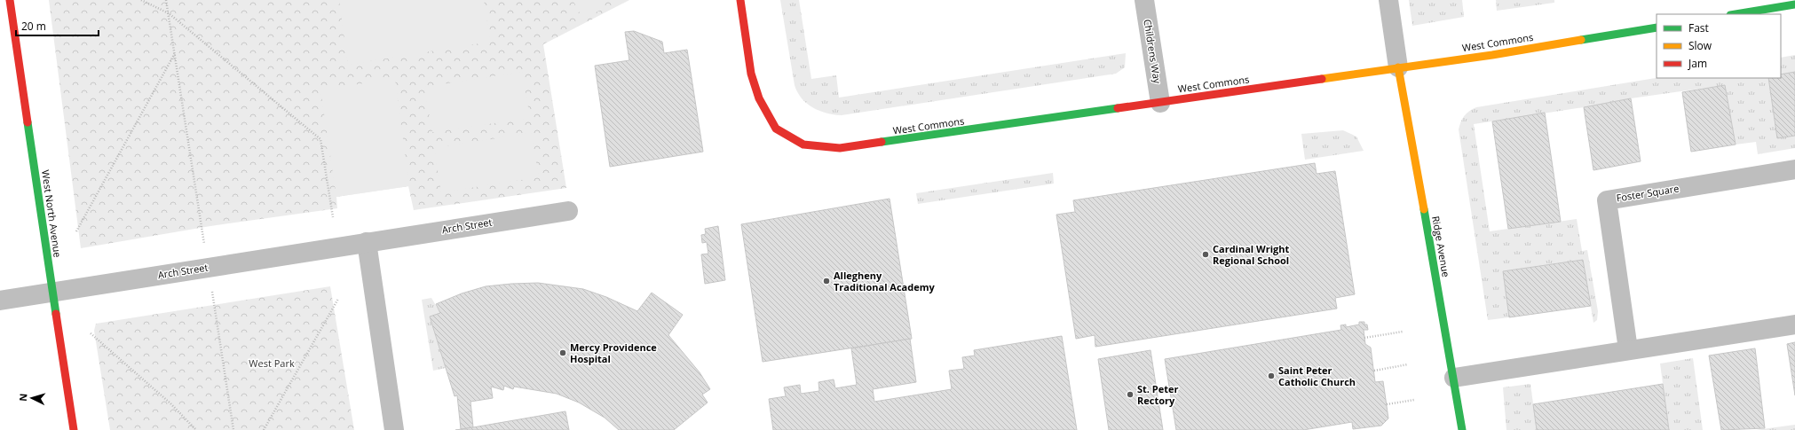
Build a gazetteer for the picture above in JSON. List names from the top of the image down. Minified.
{"streets":{"main road":["West Commons","West North Avenue","Ridge Avenue"],"street":["Childrens Way","Foster Square","Arch Street"]},"crossings":[["West Commons","Childrens Way"],["West Commons","Ridge Avenue"],["West North Avenue","Arch Street"]],"parks":["West Park"],"places":["Cardinal Wright Regional School","Allegheny Traditional Academy","Mercy Providence Hospital","Saint Peter Catholic Church","St. Peter Rectory"],"legend":["Fast","Slow","Jam"],"scale_bar":"20 m","north":"left"}
